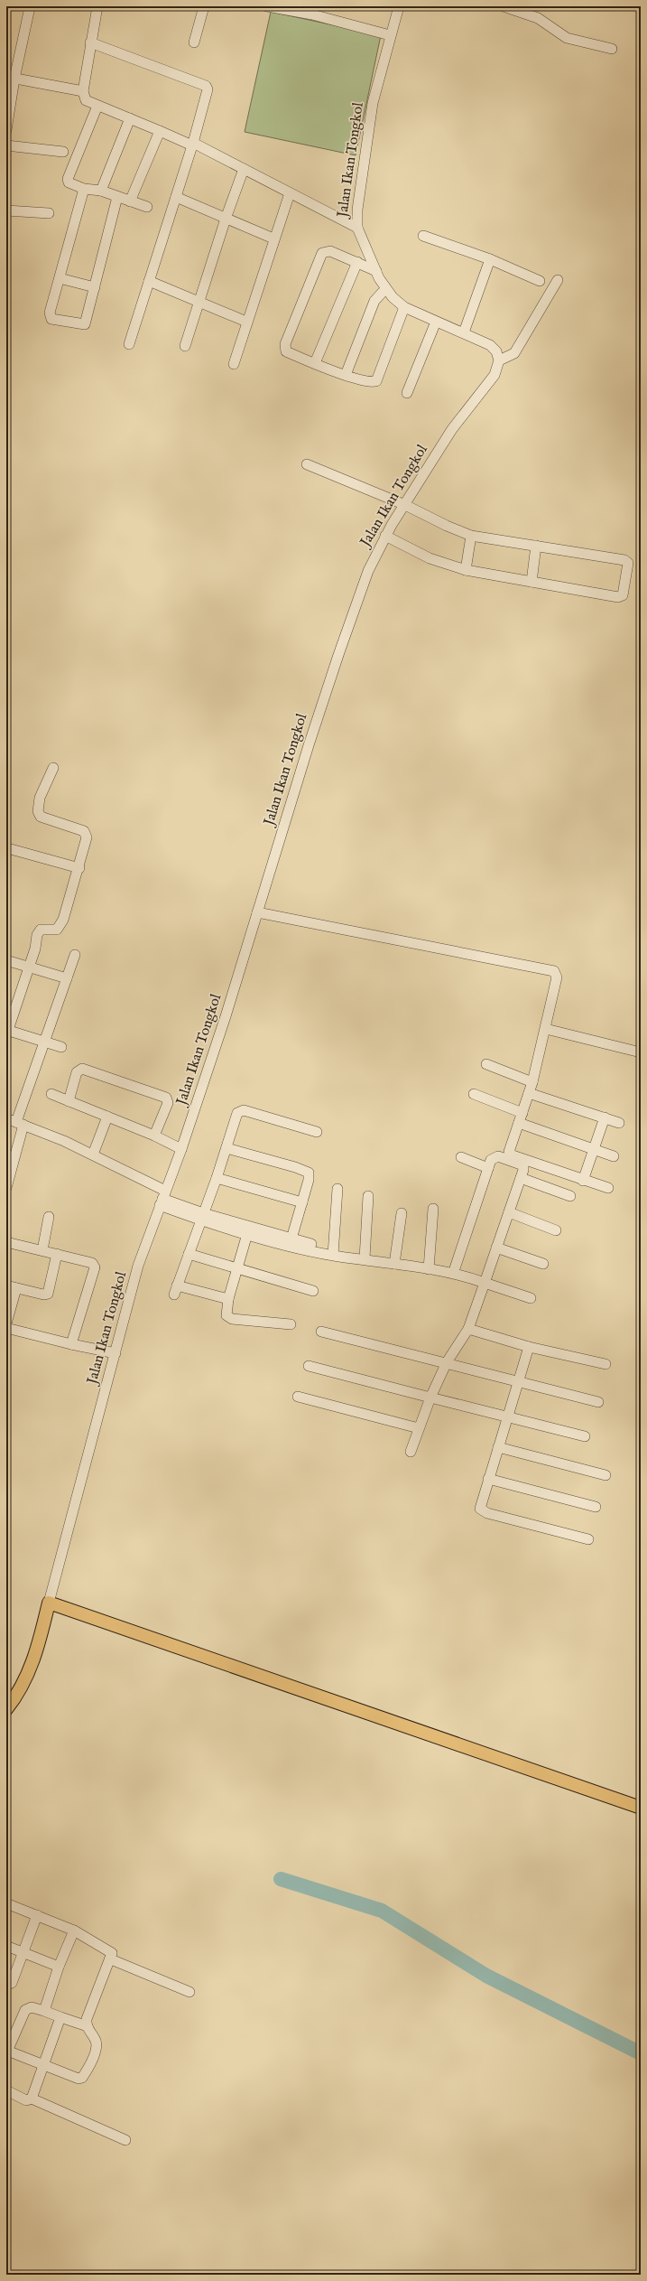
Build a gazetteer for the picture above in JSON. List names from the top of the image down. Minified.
{"streets":{"street":["Jalan Ikan Tongkol"]}}
